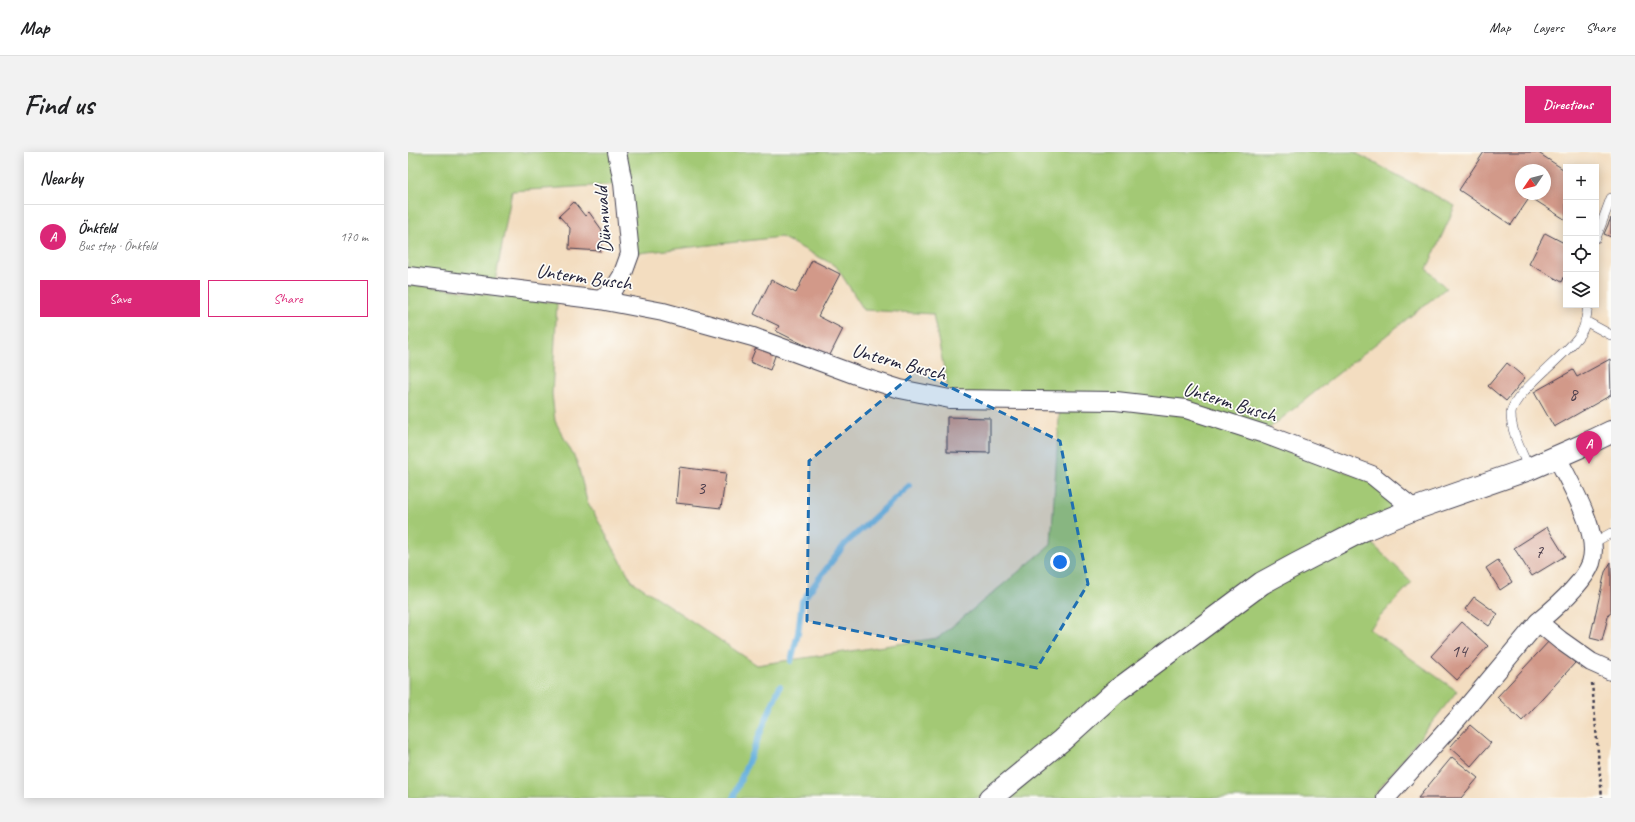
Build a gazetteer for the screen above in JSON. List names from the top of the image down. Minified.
{"streets":{"street":["Dünnwald","Unterm Busch"]},"crossings":[["Dünnwald","Unterm Busch"]],"house_numbers":["8","3","7","14"],"north":"bottom left","page":{"header":"Map","nav":["Map","Layers","Share"],"buttons":["Directions",["Save","Share"]],"title":"Find us","heading":"Nearby","map_buttons":["+","−"],"list":[{"mark":"A","name":"Önkfeld","note":"Bus stop · Önkfeld","value":"170 m"}],"pins":"A"}}
